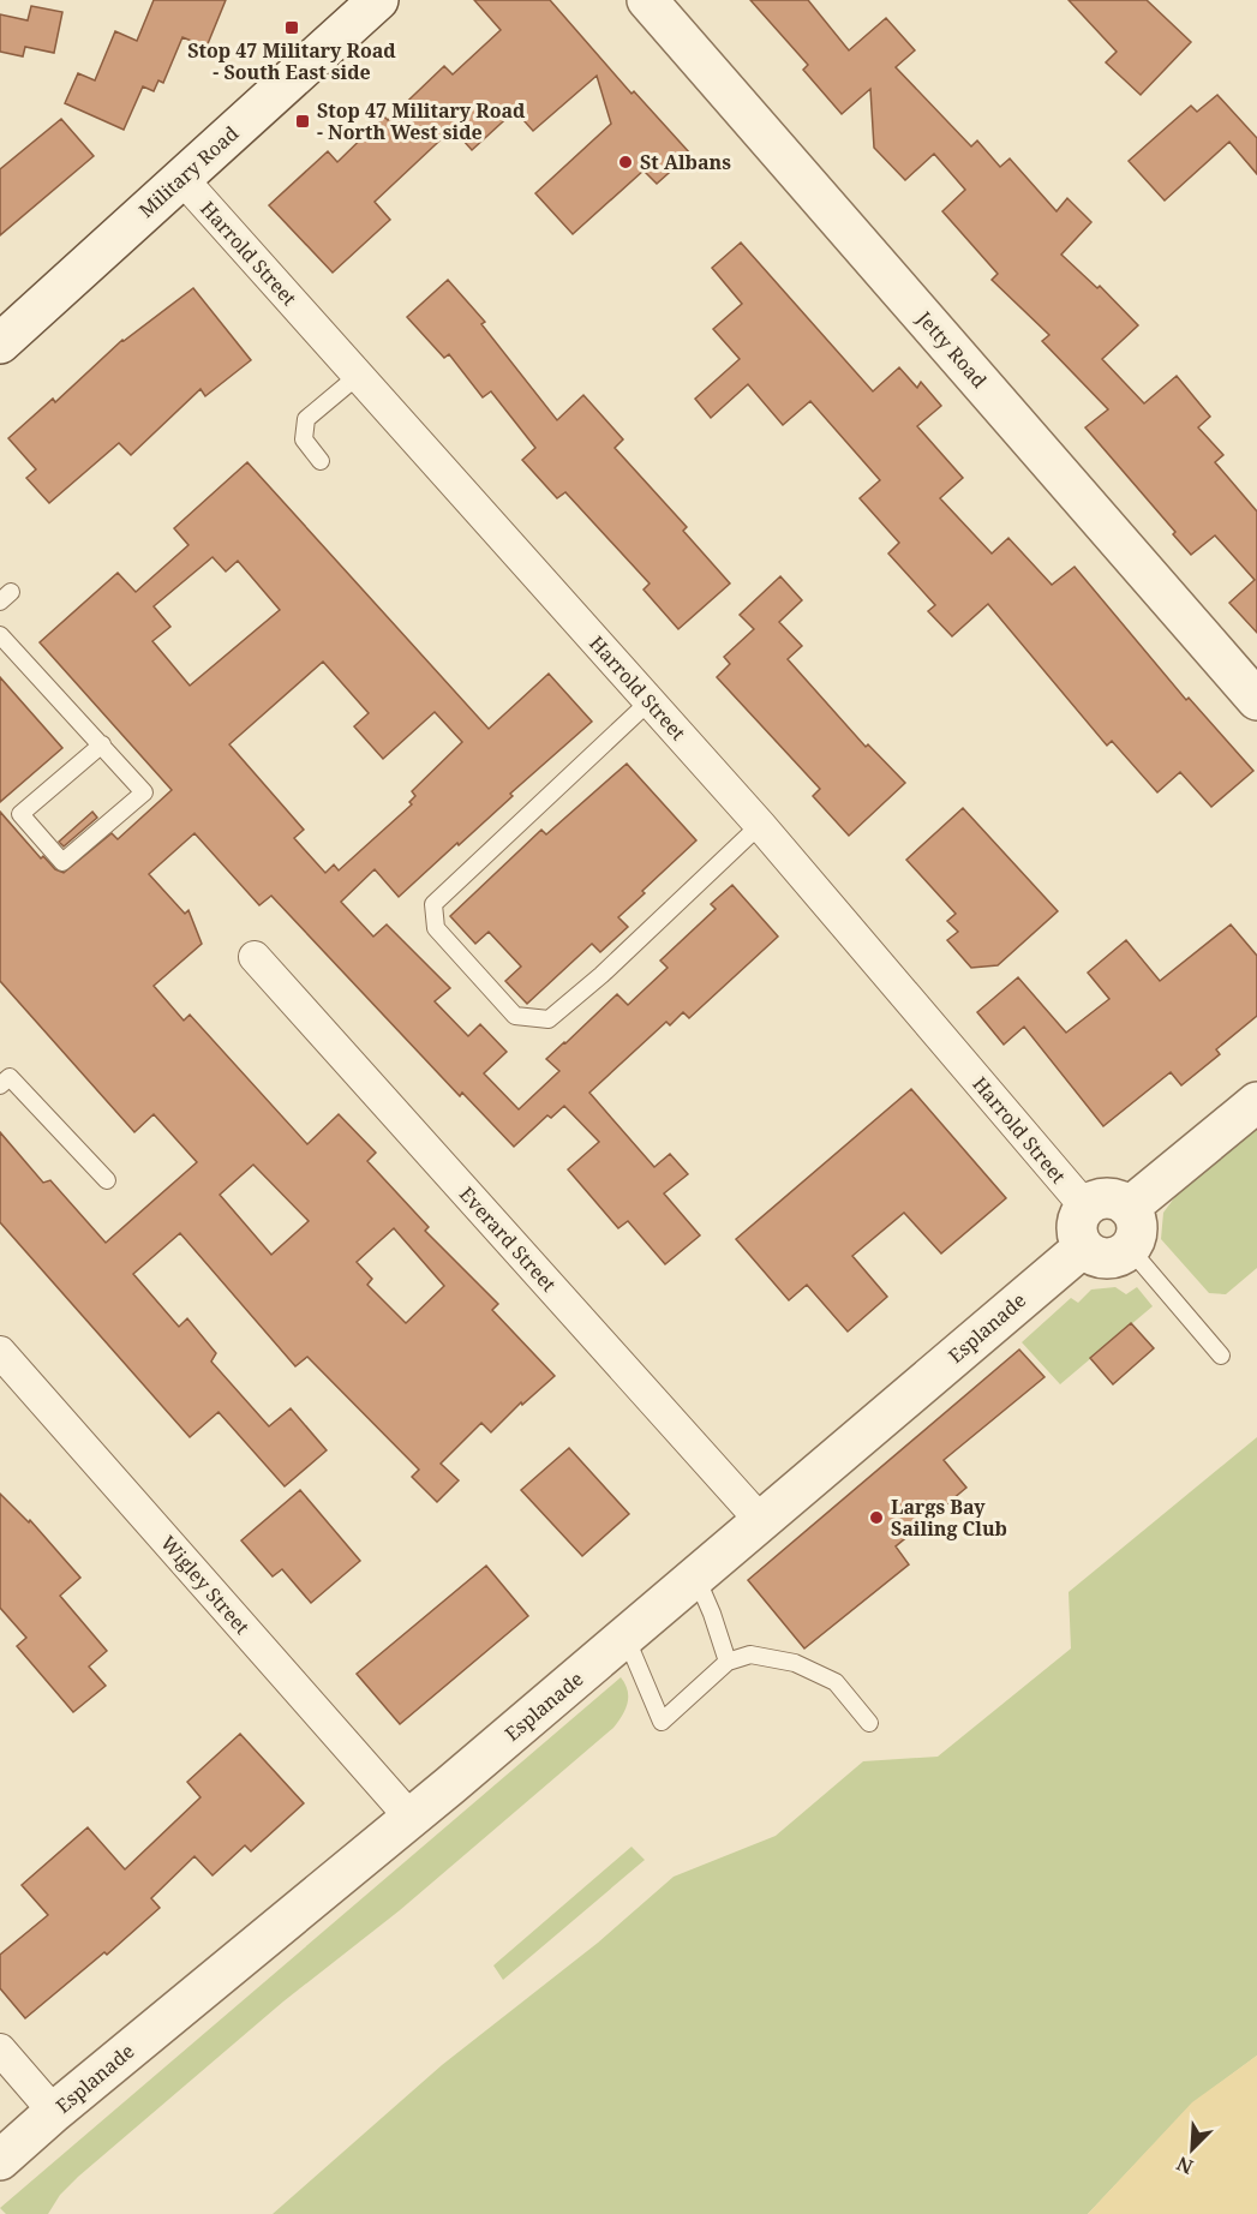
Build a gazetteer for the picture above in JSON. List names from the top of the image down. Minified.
{"streets":{"street":["Military Road","Harrold Street","Jetty Road","Everard Street","Esplanade","Wigley Street"]},"crossings":[["Military Road","Harrold Street"],["Harrold Street","Esplanade"],["Everard Street","Esplanade"],["Esplanade","Wigley Street"]],"places":{"transit":["Stop 47 Military Road - South East side","Stop 47 Military Road - North West side"],"other":["St Albans","Largs Bay Sailing Club"]},"north":"bottom left"}
